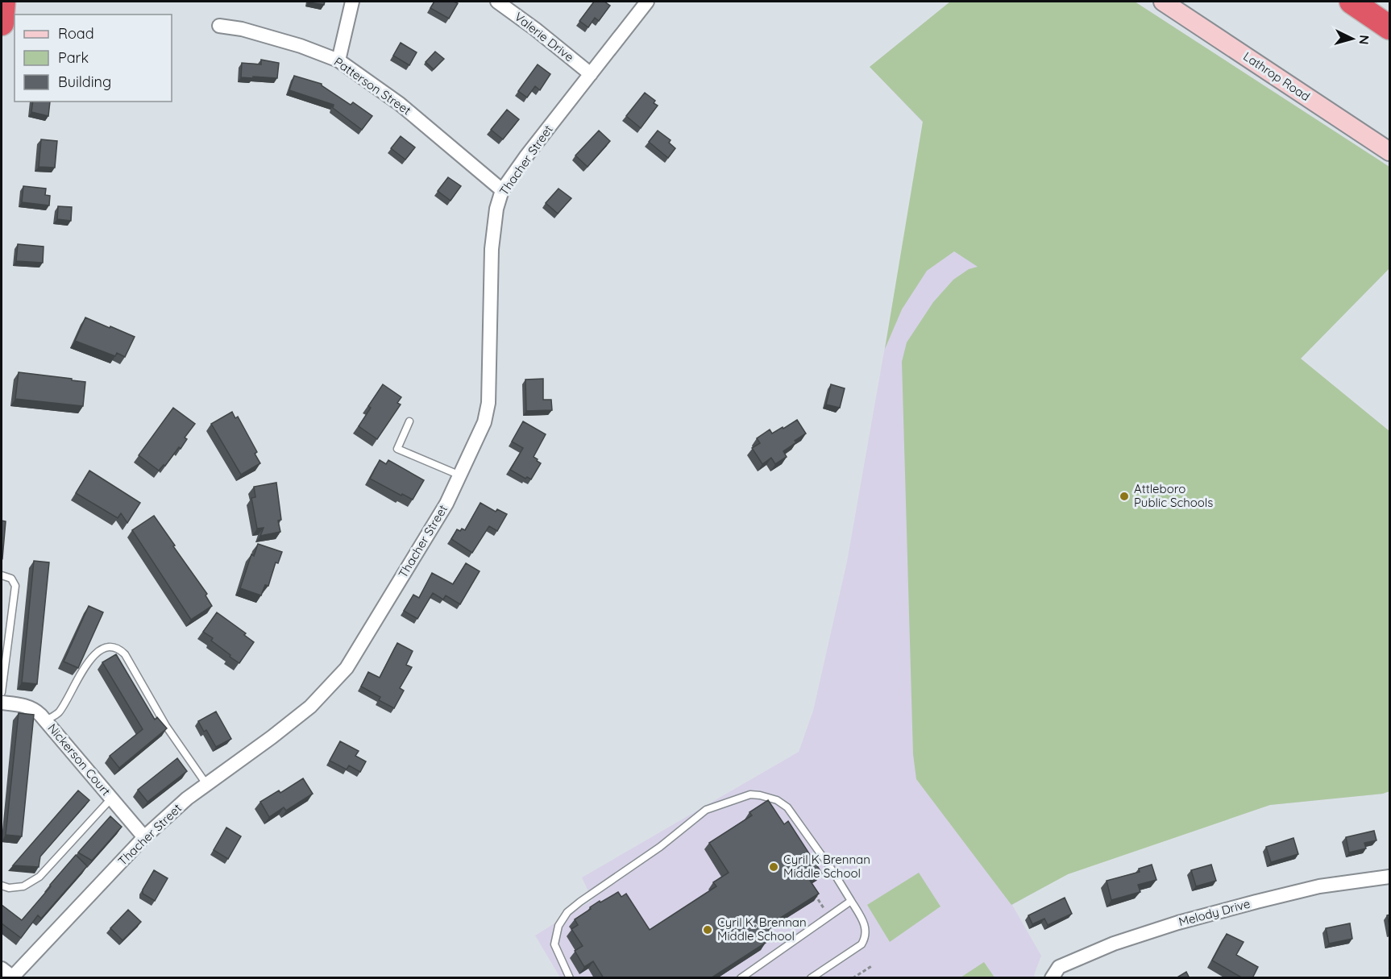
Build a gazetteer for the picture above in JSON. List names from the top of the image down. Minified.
{"streets":{"main road":["Lathrop Road"],"street":["Valerie Drive","Patterson Street","Thacher Street","Nickerson Court","Melody Drive"]},"crossings":[["Valerie Drive","Thacher Street"],["Patterson Street","Thacher Street"],["Thacher Street","Nickerson Court"]],"places":["Attleboro Public Schools","Cyril K Brennan Middle School","Cyril K. Brennan Middle School"],"legend":["Road","Park","Building"],"north":"right"}
